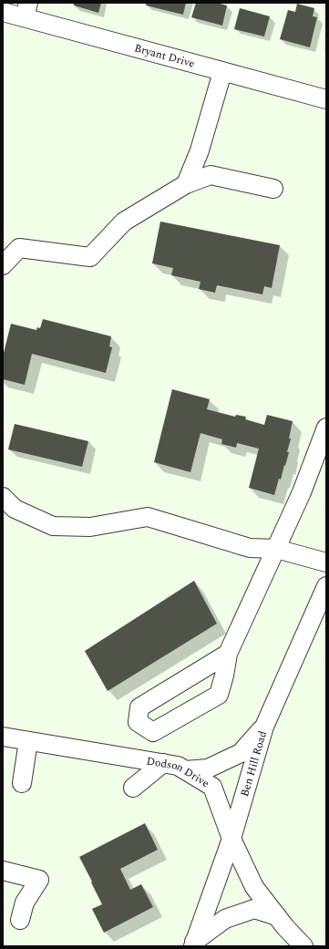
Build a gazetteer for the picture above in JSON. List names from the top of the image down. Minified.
{"streets":{"street":["Bryant Drive","Ben Hill Road","Dodson Drive"]},"crossings":[["Ben Hill Road","Dodson Drive"]]}
